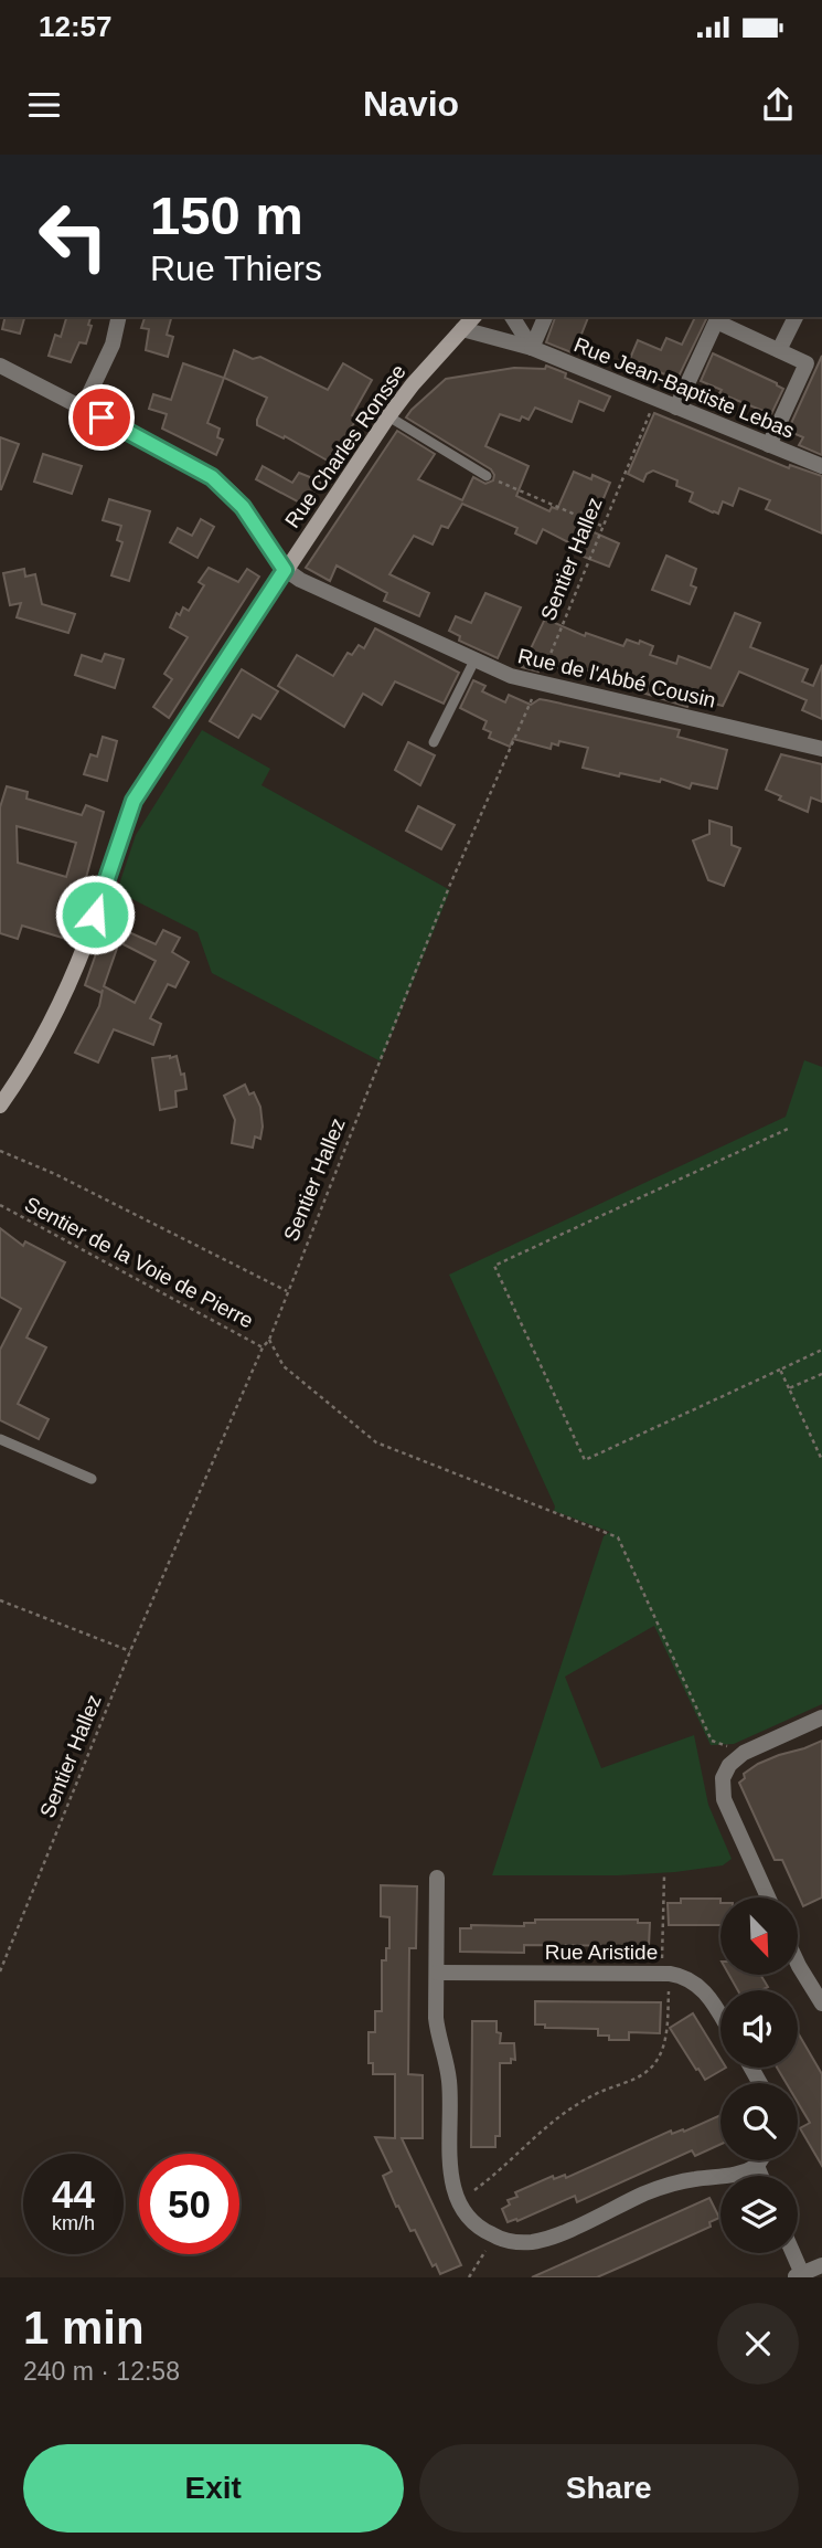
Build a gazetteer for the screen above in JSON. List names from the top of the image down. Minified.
{"streets":{"main road":["Rue Charles Ronsse"],"street":["Rue Jean-Baptiste Lebas","Rue de l'Abbé Cousin","Rue Aristide"],"path":["Sentier Hallez","Sentier de la Voie de Pierre"]},"crossings":[["Rue Jean-Baptiste Lebas","Rue Charles Ronsse"],["Rue Jean-Baptiste Lebas","Sentier Hallez"],["Rue Charles Ronsse","Rue de l'Abbé Cousin"],["Sentier Hallez","Rue de l'Abbé Cousin"],["Sentier Hallez","Sentier de la Voie de Pierre"]],"north":"bottom right","page":{"status":"12:57","header":"Navio","turn":["150 m","Rue Thiers"],"speed":"44 km/h","limit":"50","heading":["1 min","240 m · 12:58"],"buttons":["Exit","Share"]}}
